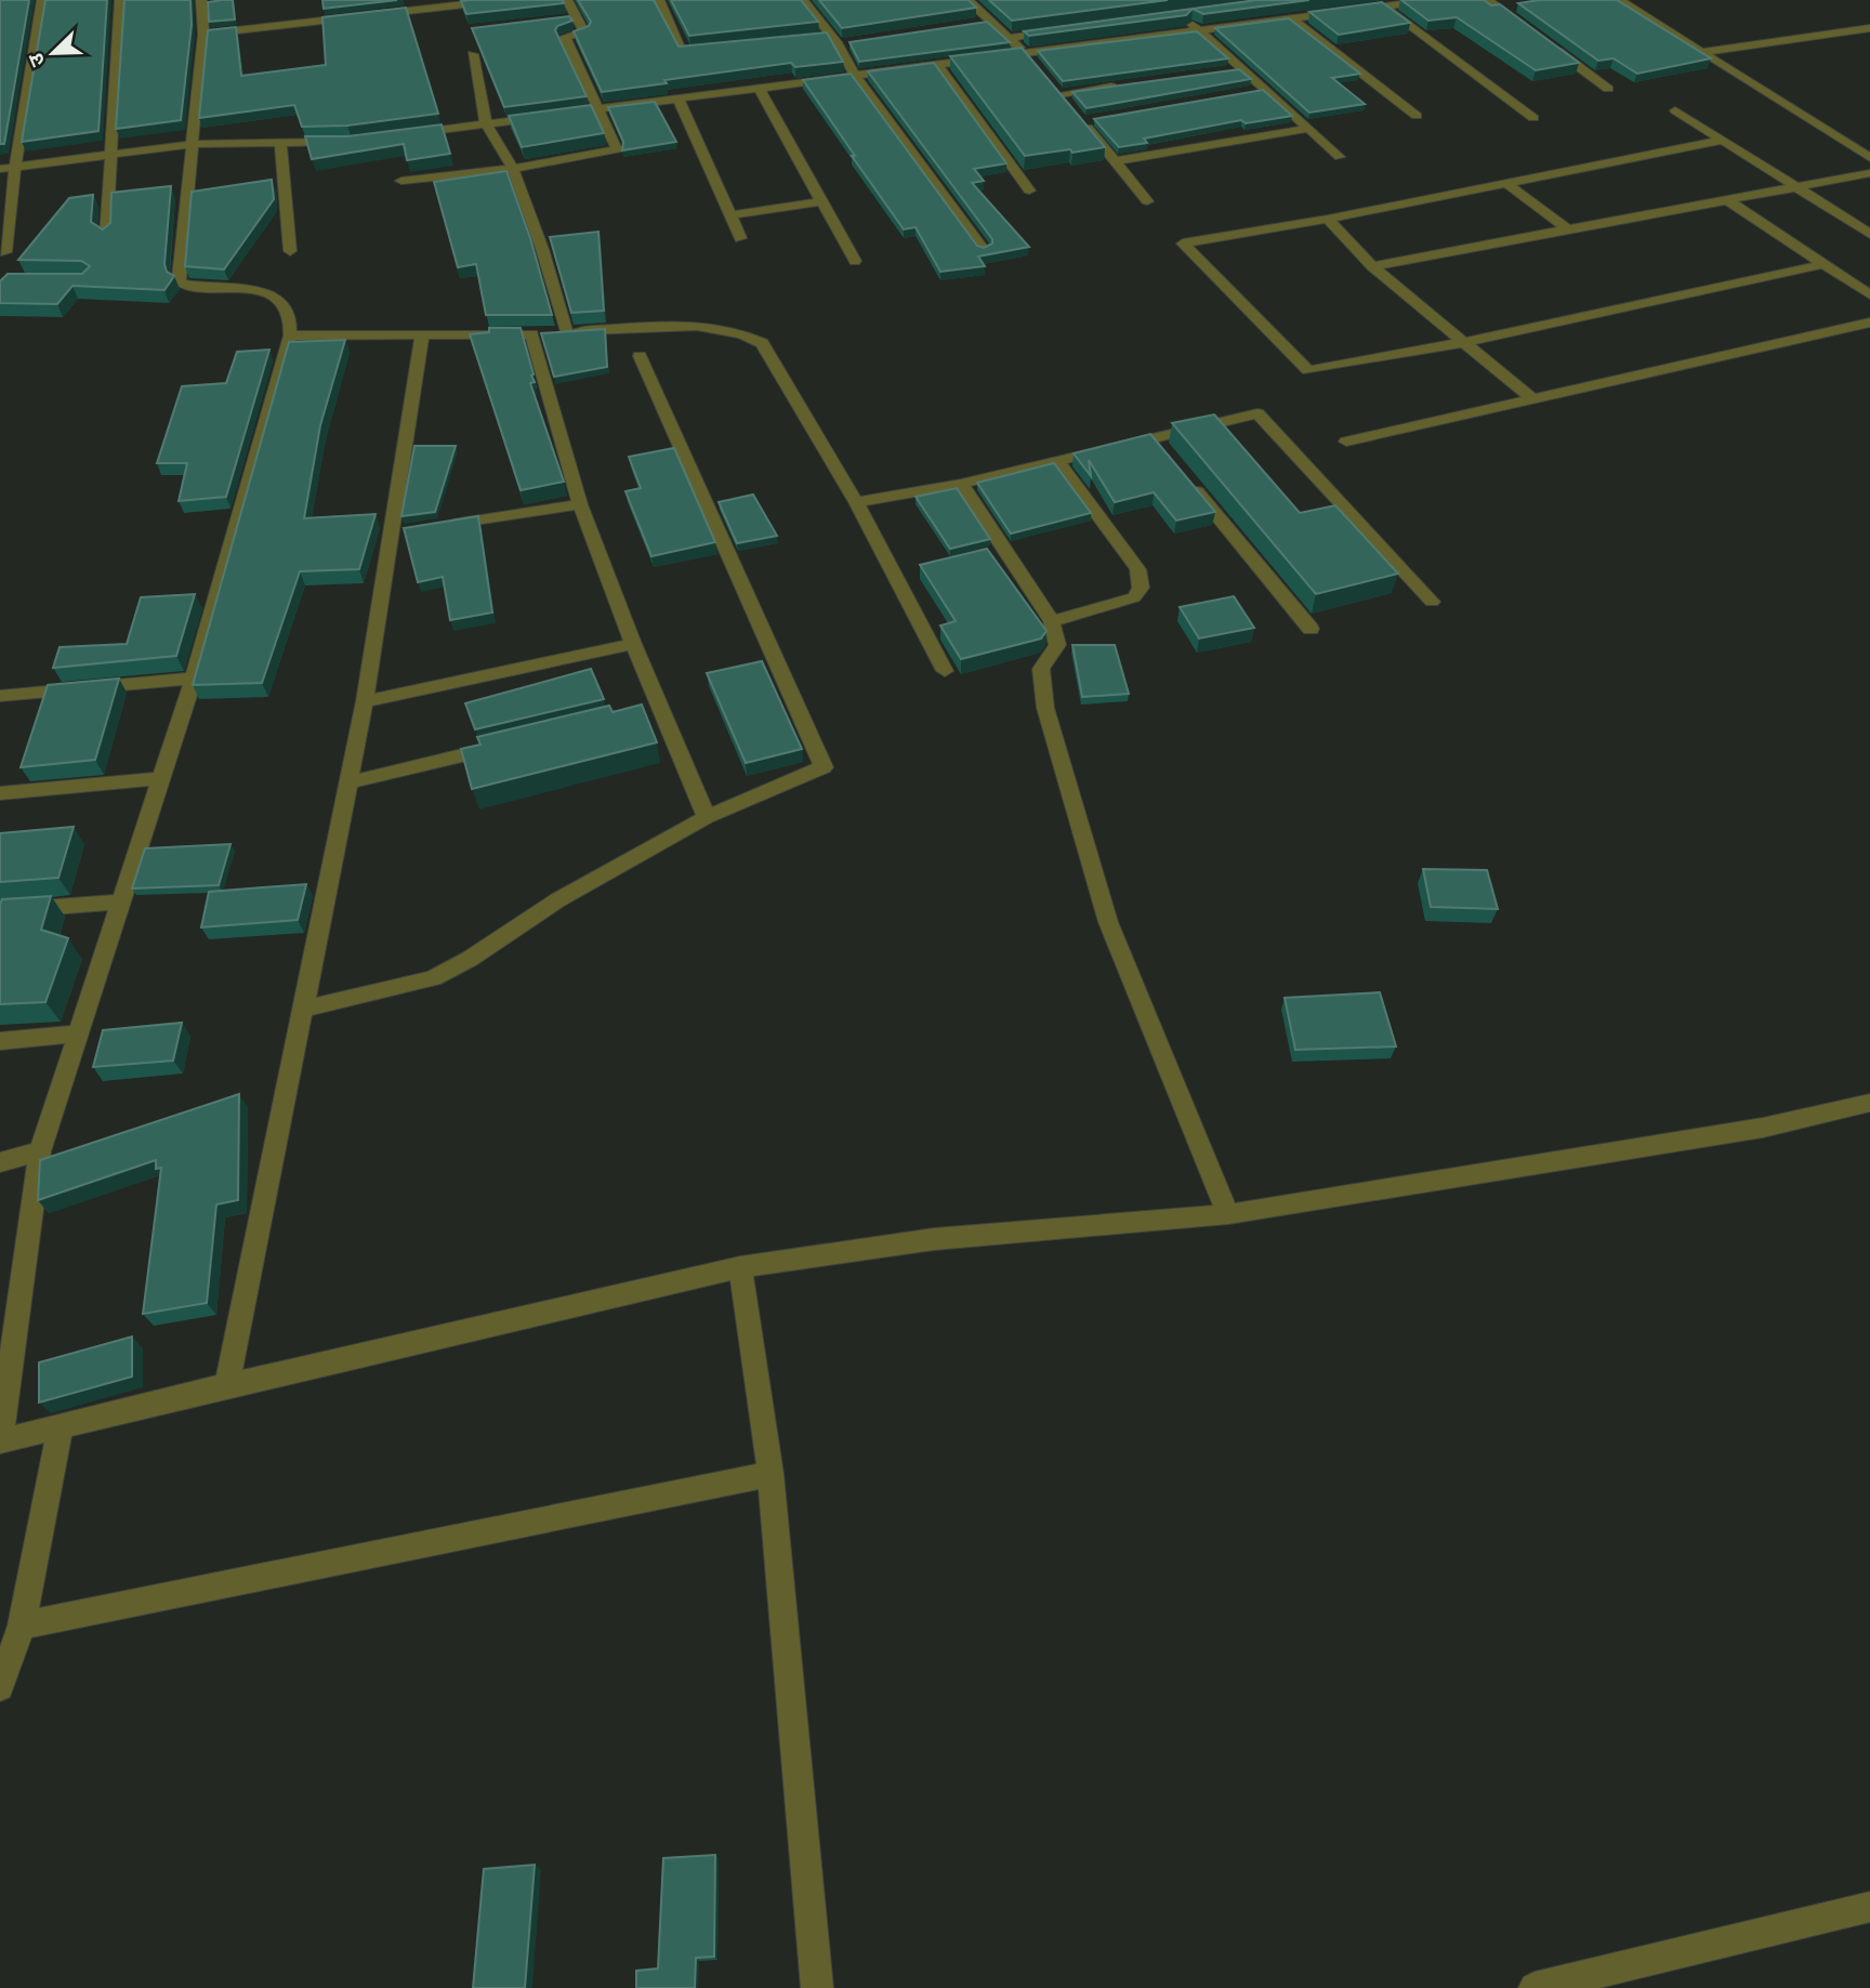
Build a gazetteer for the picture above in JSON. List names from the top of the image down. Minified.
{"north":"bottom left"}
